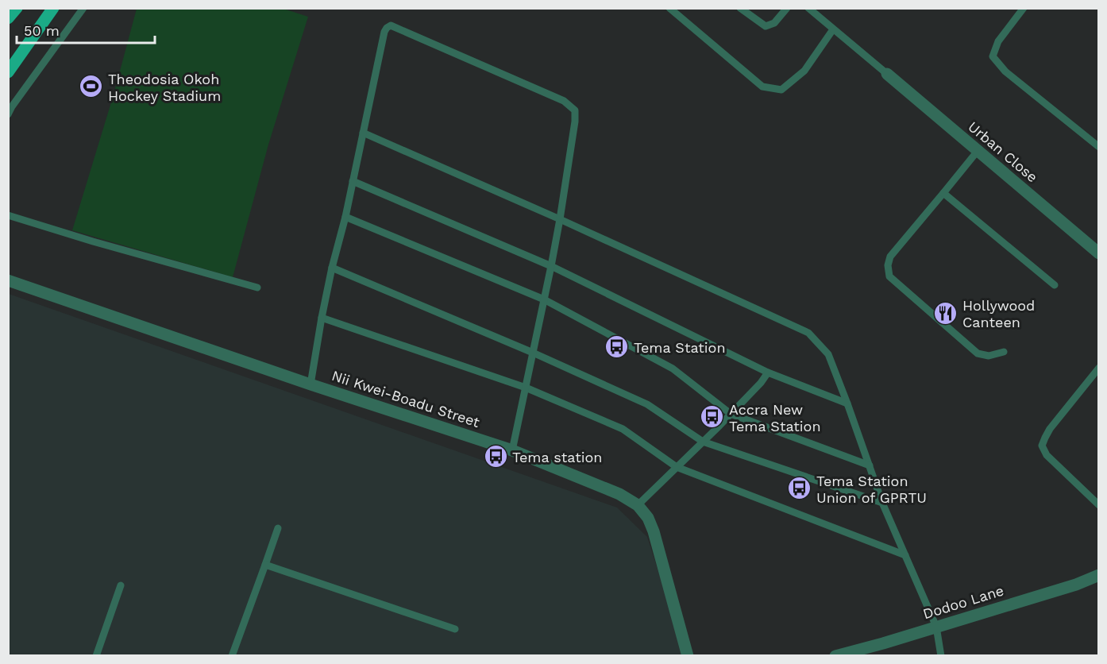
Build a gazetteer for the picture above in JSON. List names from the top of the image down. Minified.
{"streets":{"street":["Urban Close","Nii Kwei-Boadu Street","Dodoo Lane"]},"places":{"sports":["Theodosia Okoh Hockey Stadium"],"restaurant":["Hollywood Canteen"],"bus stop":["Tema Station","Accra New Tema Station","Tema station","Tema Station Union of GPRTU"]},"scale_bar":"50 m"}
